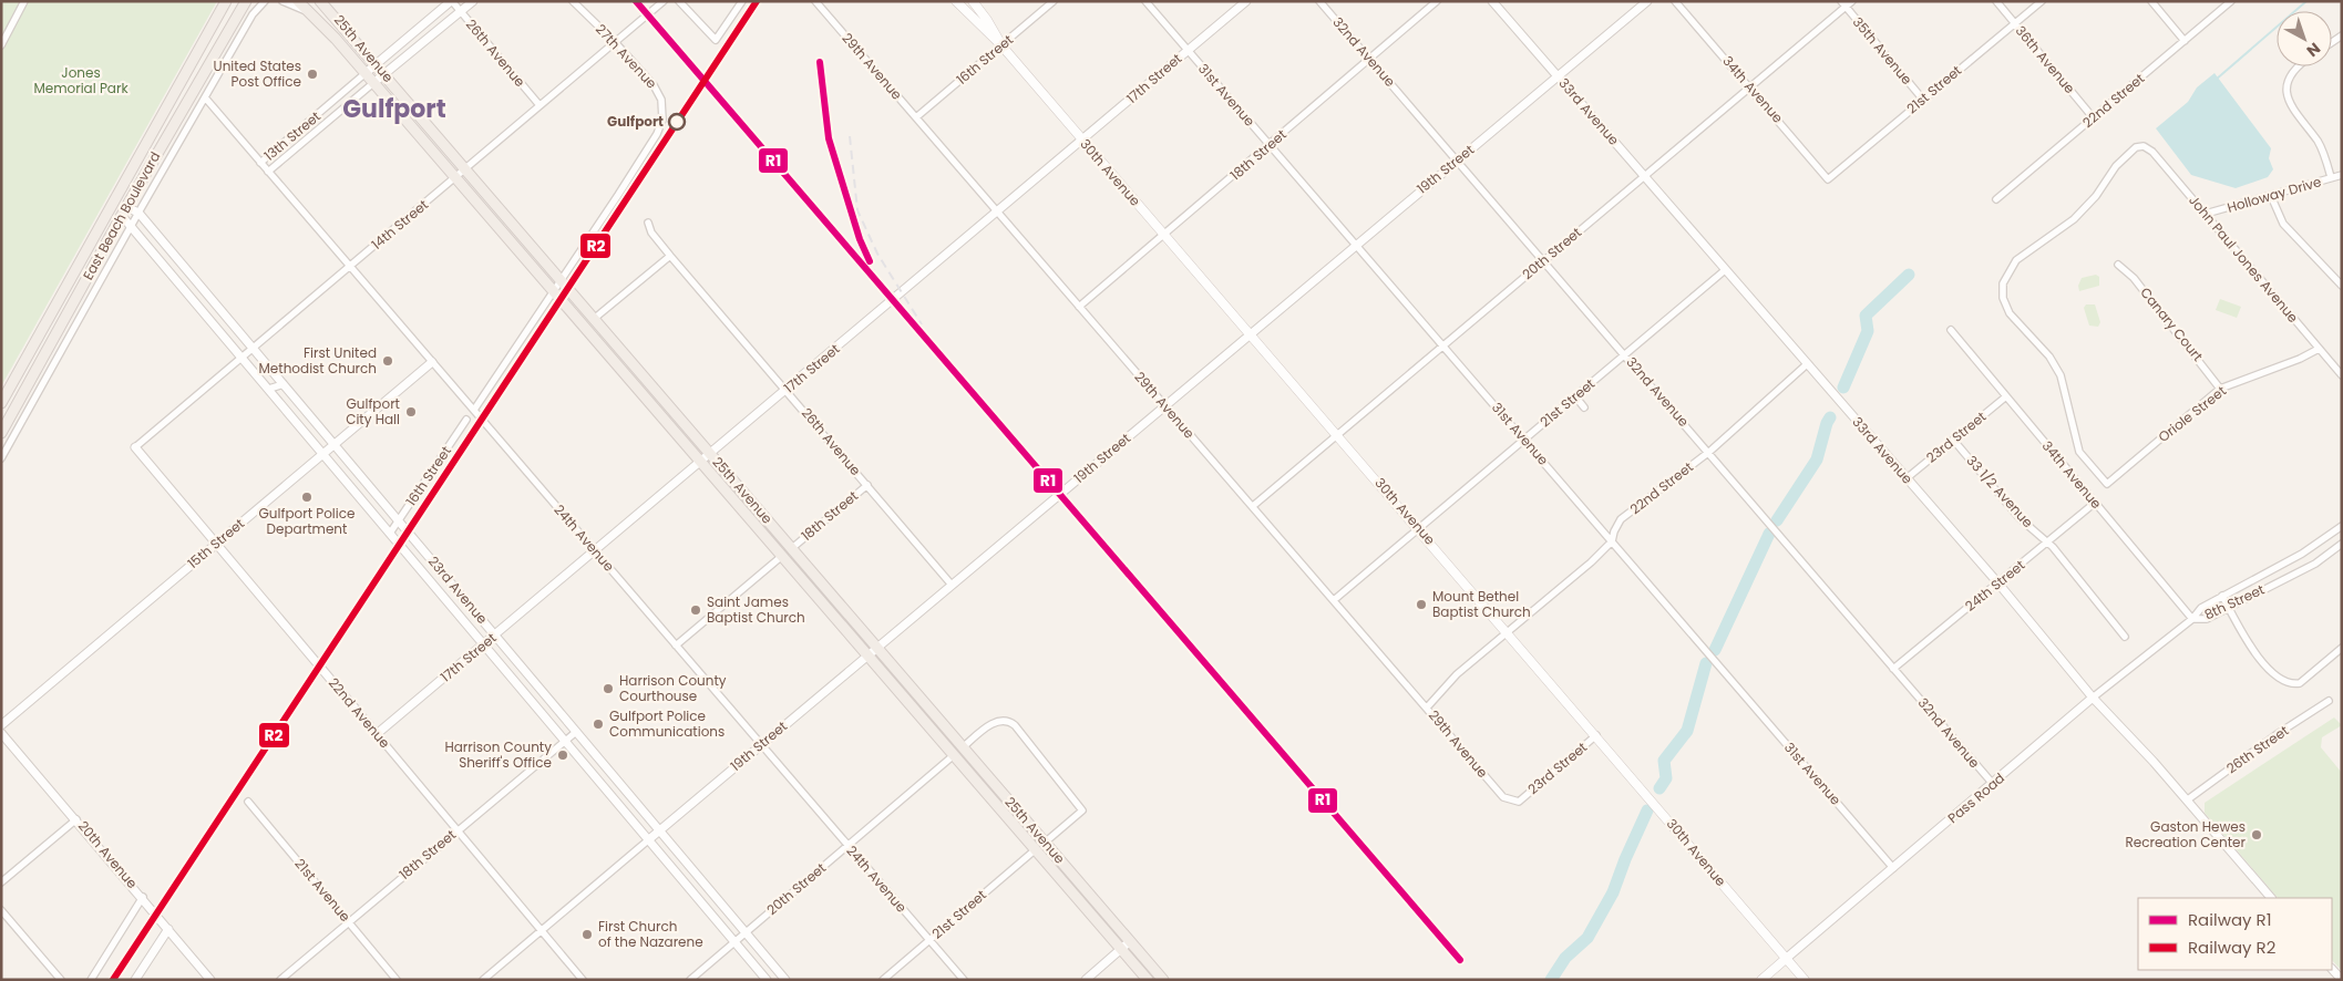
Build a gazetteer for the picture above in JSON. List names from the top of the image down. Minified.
{"streets":{"main road":["25th Avenue","30th Avenue","East Beach Boulevard","Pass Road"],"street":["35th Avenue","32nd Avenue","26th Avenue","27th Avenue","16th Street","36th Avenue","29th Avenue","17th Street","34th Avenue","21st Street","31st Avenue","22nd Street","33rd Avenue","13th Street","18th Street","19th Street","Holloway Drive","14th Street","20th Street","John Paul Jones Avenue","Canary Court","Oriole Street","23rd Street","33 1/2 Avenue","24th Avenue","15th Street","24th Street","23rd Avenue","8th Street","22nd Avenue","26th Street","20th Avenue","21st Avenue"]},"crossings":[["25th Avenue","27th Avenue"],["25th Avenue","17th Street"],["25th Avenue","21st Street"],["25th Avenue","13th Street"],["25th Avenue","18th Street"],["25th Avenue","19th Street"],["25th Avenue","14th Street"],["25th Avenue","20th Street"],["35th Avenue","21st Street"],["35th Avenue","20th Street"],["32nd Avenue","21st Street"],["32nd Avenue","22nd Street"],["32nd Avenue","18th Street"],["32nd Avenue","19th Street"],["32nd Avenue","20th Street"],["32nd Avenue","24th Street"],["32nd Avenue","Pass Road"],["26th Avenue","17th Street"],["26th Avenue","13th Street"],["26th Avenue","18th Street"],["26th Avenue","19th Street"],["26th Avenue","14th Street"],["27th Avenue","14th Street"],["16th Street","29th Avenue"],["16th Street","30th Avenue"],["16th Street","23rd Avenue"],["36th Avenue","21st Street"],["36th Avenue","22nd Street"],["29th Avenue","17th Street"],["29th Avenue","21st Street"],["29th Avenue","22nd Street"],["29th Avenue","18th Street"],["29th Avenue","19th Street"],["29th Avenue","20th Street"],["29th Avenue","23rd Street"],["17th Street","31st Avenue"],["17th Street","30th Avenue"],["17th Street","24th Avenue"],["17th Street","23rd Avenue"],["17th Street","22nd Avenue"],["34th Avenue","21st Street"],["34th Avenue","20th Street"],["34th Avenue","23rd Street"],["34th Avenue","24th Street"],["34th Avenue","8th Street"],["34th Avenue","Pass Road"],["21st Street","31st Avenue"],["21st Street","33rd Avenue"],["21st Street","30th Avenue"],["21st Street","24th Avenue"],["31st Avenue","22nd Street"],["31st Avenue","18th Street"],["31st Avenue","19th Street"],["31st Avenue","20th Street"],["31st Avenue","Pass Road"],["22nd Street","33rd Avenue"],["22nd Street","30th Avenue"],["33rd Avenue","19th Street"],["33rd Avenue","20th Street"],["33rd Avenue","23rd Street"],["33rd Avenue","24th Street"],["33rd Avenue","26th Street"],["33rd Avenue","Pass Road"],["13th Street","24th Avenue"],["18th Street","30th Avenue"],["18th Street","23rd Avenue"],["18th Street","22nd Avenue"],["18th Street","21st Avenue"],["19th Street","30th Avenue"],["19th Street","24th Avenue"],["19th Street","23rd Avenue"],["19th Street","22nd Avenue"],["30th Avenue","20th Street"],["30th Avenue","23rd Street"],["30th Avenue","Pass Road"],["Holloway Drive","John Paul Jones Avenue"],["East Beach Boulevard","23rd Avenue"],["14th Street","24th Avenue"],["14th Street","23rd Avenue"],["14th Street","22nd Avenue"],["20th Street","24th Avenue"],["20th Street","23rd Avenue"],["John Paul Jones Avenue","Oriole Street"],["Canary Court","Oriole Street"],["23rd Street","33 1/2 Avenue"],["33 1/2 Avenue","24th Street"],["24th Avenue","15th Street"],["15th Street","23rd Avenue"],["15th Street","22nd Avenue"],["8th Street","Pass Road"]],"districts":["Gulfport"],"parks":["Jones Memorial Park"],"places":["United States Post Office","Gulfport","First United Methodist Church","Gulfport City Hall","Gulfport Police Department","Mount Bethel Baptist Church","Saint James Baptist Church","Harrison County Courthouse","Gulfport Police Communications","Harrison County Sheriff's Office","Gaston Hewes Recreation Center","First Church of the Nazarene"],"lines":["rail line R1","rail line R2"],"legend":["Railway R1","Railway R2"],"north":"bottom right"}
